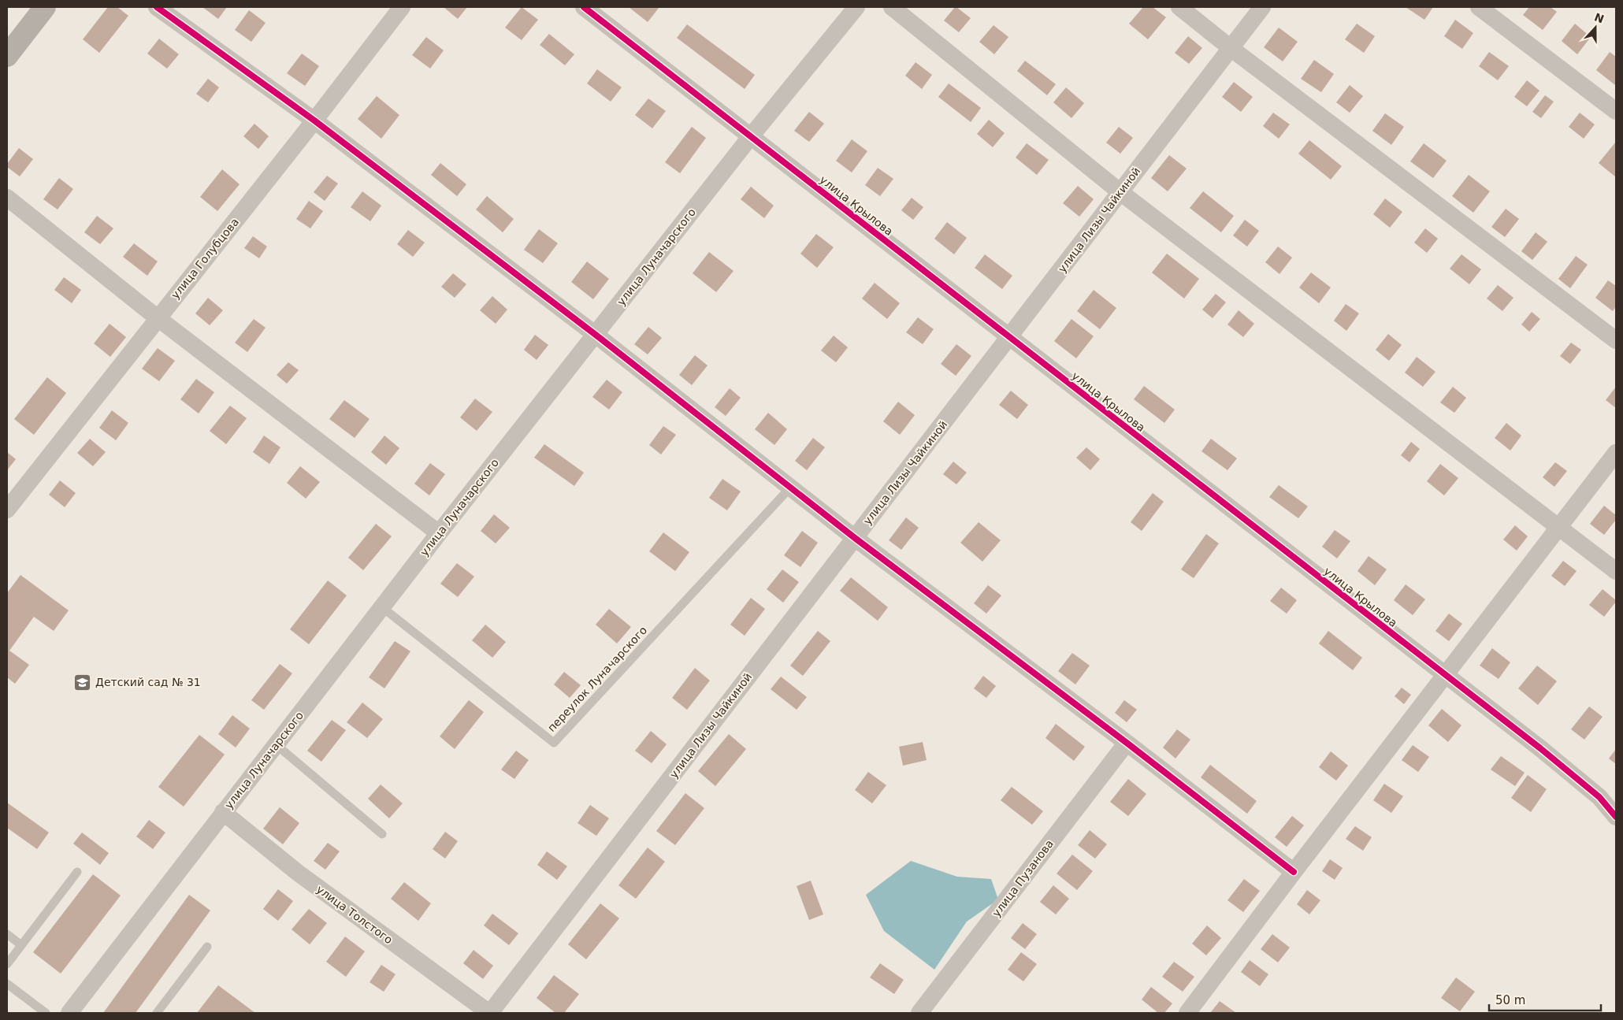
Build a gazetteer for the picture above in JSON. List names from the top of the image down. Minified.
{"streets":{"street":["улица Крылова","улица Лизы Чайкиной","улица Луначарского","улица Голубцова","улица Пузанова","улица Толстого"],"lane":["переулок Луначарского"]},"crossings":[["улица Крылова","улица Лизы Чайкиной"],["улица Крылова","улица Луначарского"],["улица Лизы Чайкиной","улица Толстого"],["улица Луначарского","переулок Луначарского"],["улица Луначарского","улица Толстого"]],"places":{"school or university":["Детский сад № 31"]},"scale_bar":"50 m","north":"top"}
